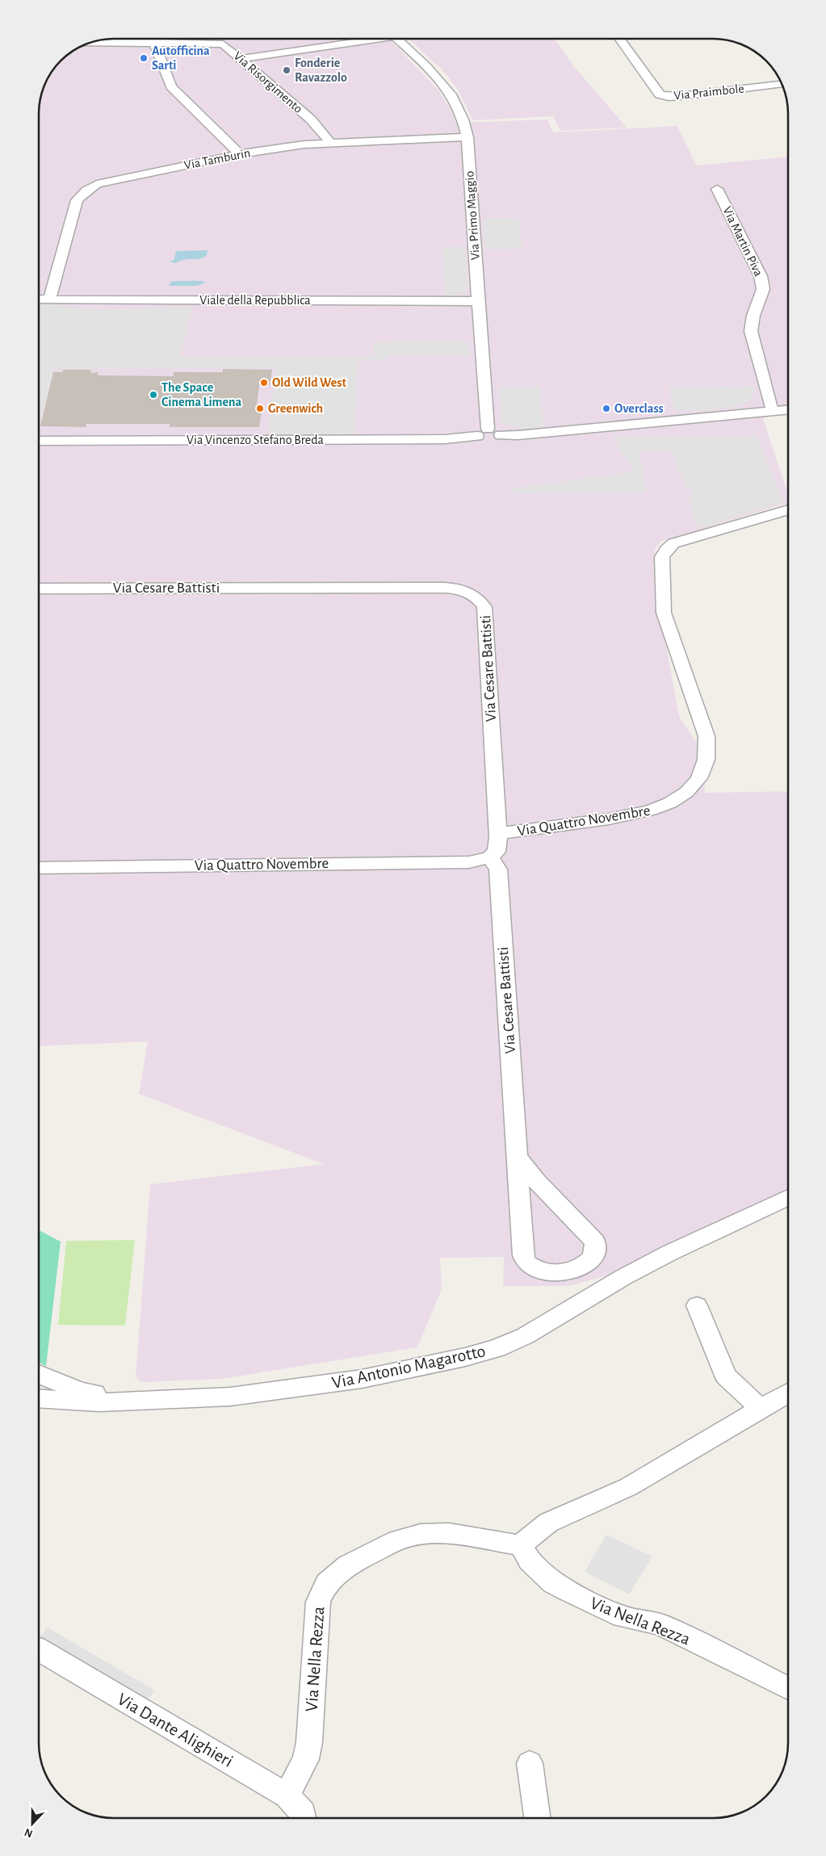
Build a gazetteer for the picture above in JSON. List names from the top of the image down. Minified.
{"streets":{"street":["Via Risorgimento","Via Praimbole","Via Tamburin","Via Primo Maggio","Via Martin Piva","Viale della Repubblica","Via Vincenzo Stefano Breda","Via Cesare Battisti","Via Quattro Novembre","Via Antonio Magarotto","Via Nella Rezza","Via Dante Alighieri"]},"crossings":[["Via Risorgimento","Via Tamburin"],["Via Tamburin","Via Primo Maggio"],["Via Tamburin","Viale della Repubblica"],["Via Primo Maggio","Viale della Repubblica"],["Via Primo Maggio","Via Vincenzo Stefano Breda"],["Via Martin Piva","Via Vincenzo Stefano Breda"],["Via Cesare Battisti","Via Quattro Novembre"],["Via Nella Rezza","Via Dante Alighieri"]],"places":["Autofficina Sarti","Fonderie Ravazzolo","Old Wild West","The Space Cinema Limena","Greenwich","Overclass"],"north":"bottom"}
